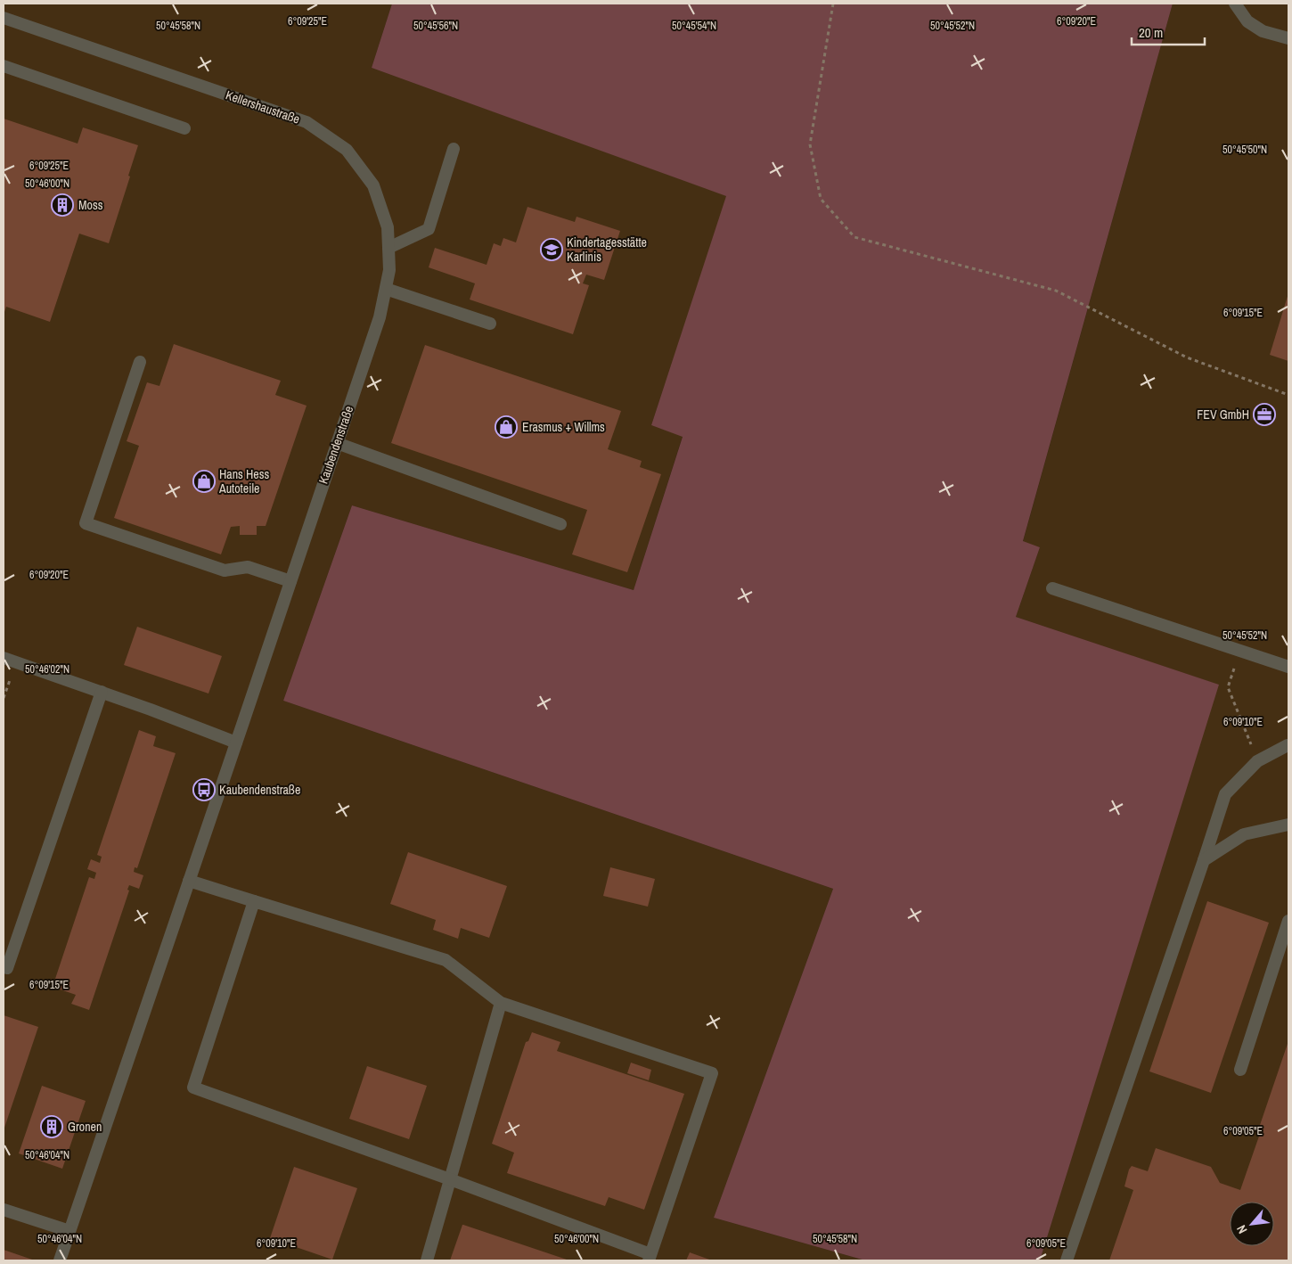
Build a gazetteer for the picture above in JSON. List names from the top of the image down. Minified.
{"streets":{"street":["Kellershaustraße","Kaubendenstraße"]},"crossings":[["Kellershaustraße","Kaubendenstraße"]],"places":{"building":["Moss","Gronen"],"school or university":["Kindertagesstätte Karlinis"],"office":["FEV GmbH"],"shop":["Erasmus + Willms","Hans Hess Autoteile"],"bus stop":["Kaubendenstraße"]},"scale_bar":"20 m","north":"bottom left","coordinates":["6°09'25\"E","6°09'20\"E","50°45'58\"N","50°45'56\"N","50°45'54\"N","50°45'52\"N","50°45'50\"N","50°46'00\"N","6°09'15\"E","50°46'02\"N","6°09'10\"E","6°09'05\"E","50°46'04\"N"]}
